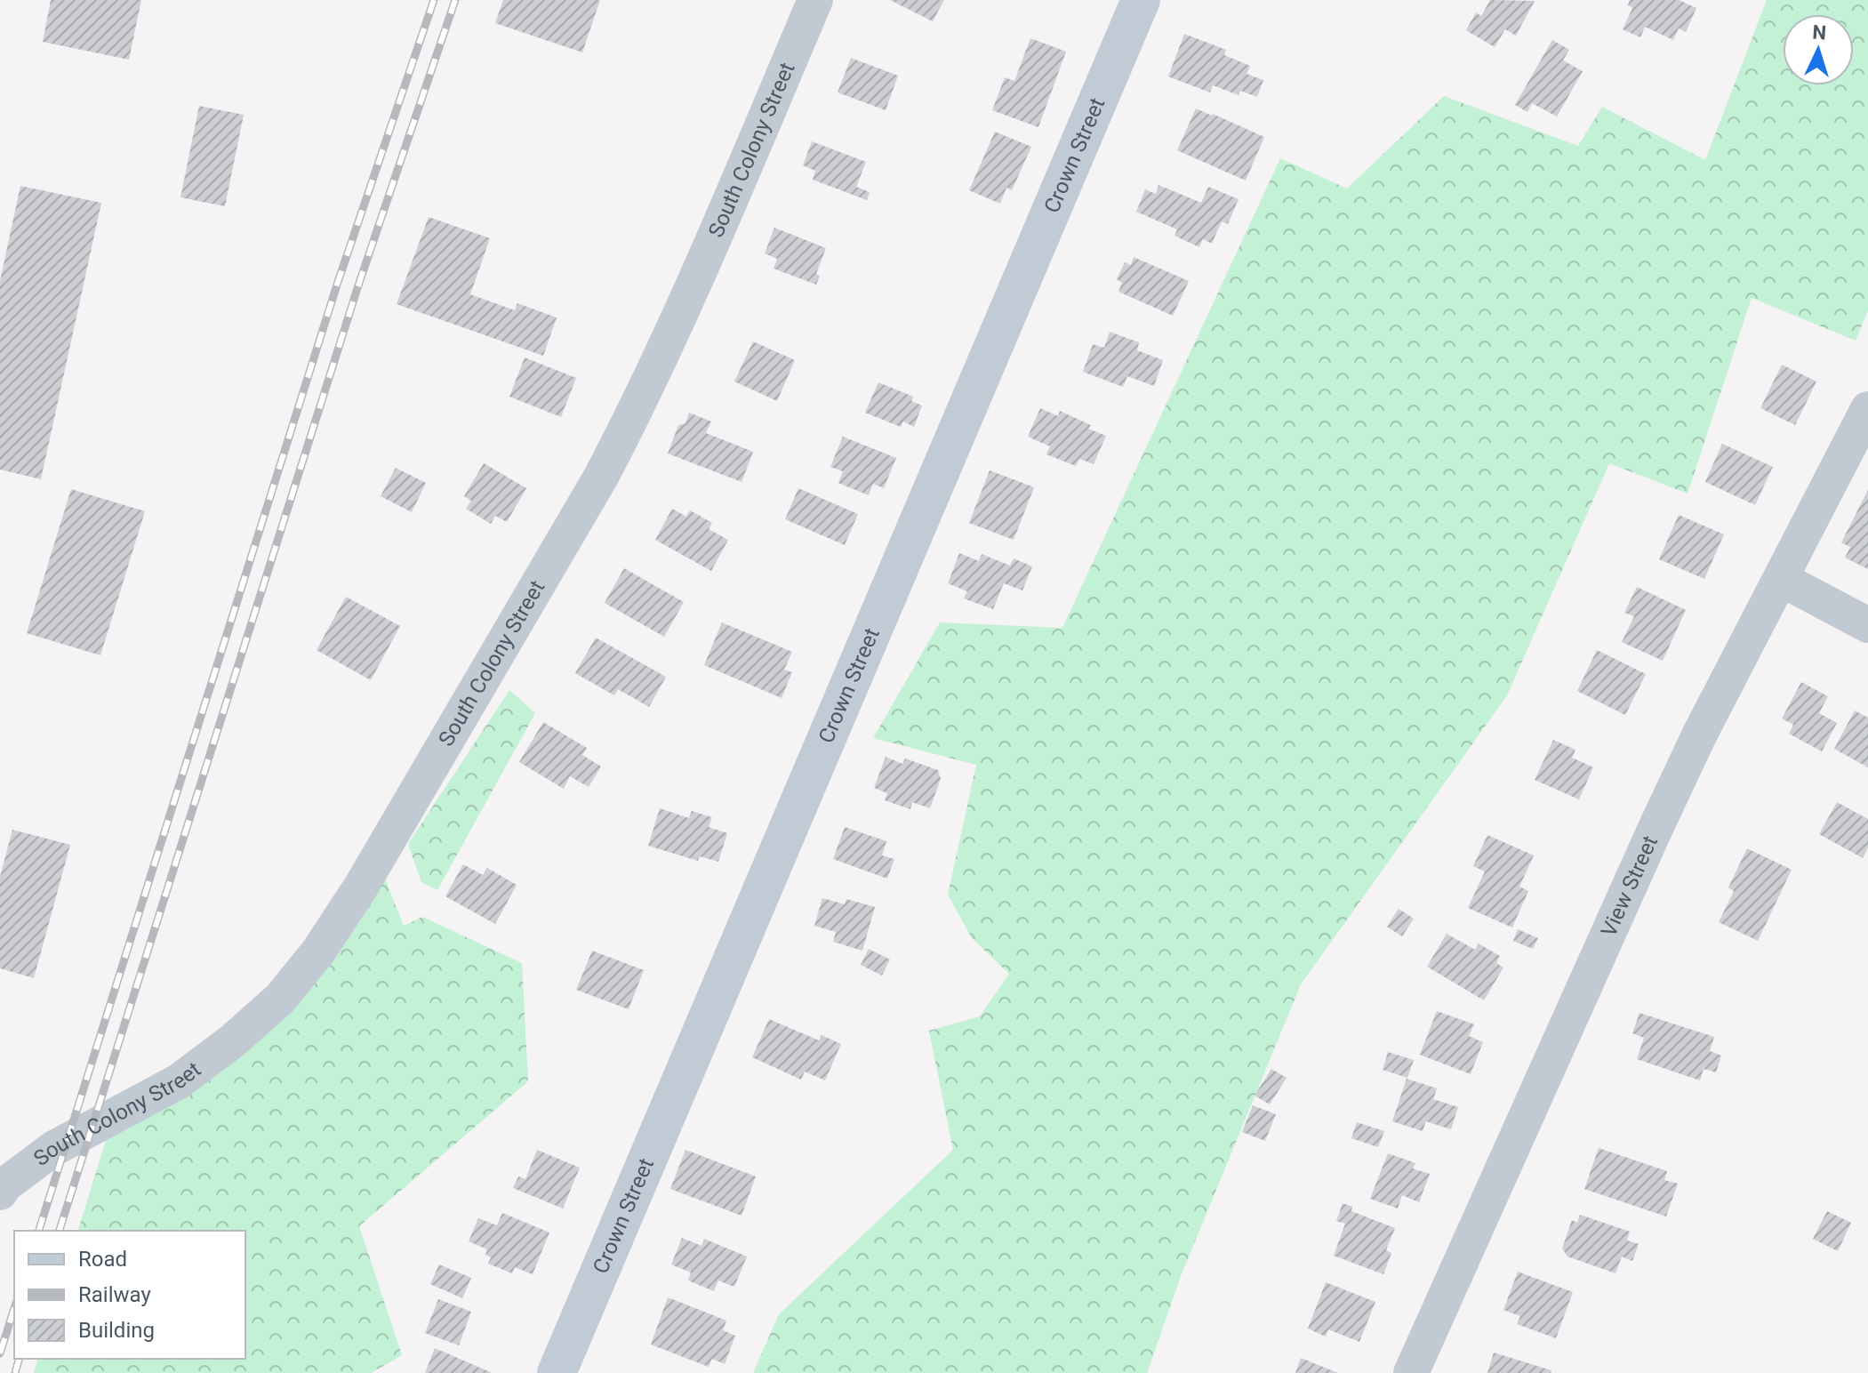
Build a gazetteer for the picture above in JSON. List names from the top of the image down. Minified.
{"streets":{"street":["South Colony Street","Crown Street","View Street"]},"legend":["Road","Railway","Building"],"north":"top"}
